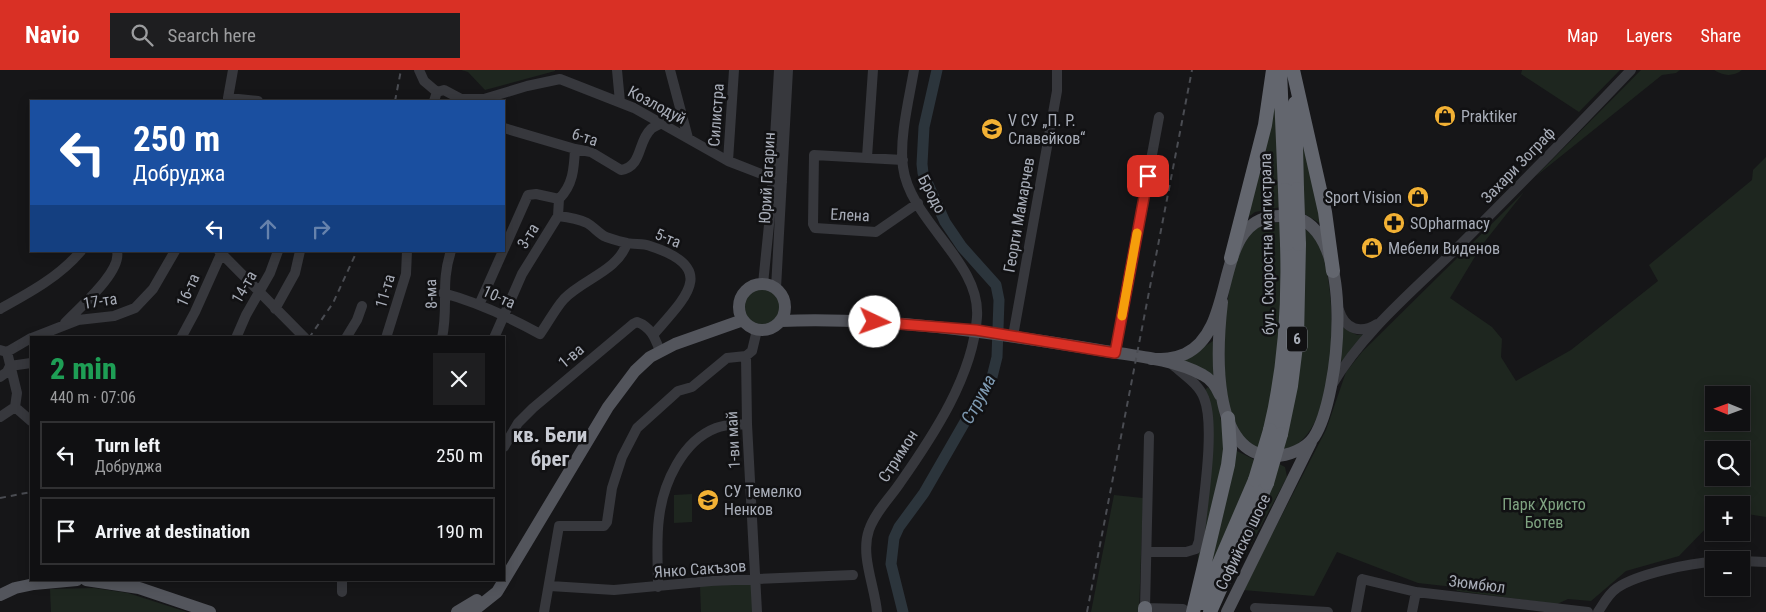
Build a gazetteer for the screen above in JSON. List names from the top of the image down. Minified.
{"streets":{"highway":["бул. Скоростна магистрала","6"],"main road":["Софийско шосе"],"street":["Козлодуй","Силистра","6-та","Захари Зограф","Юрий Гагарин","Бродо","Елена","Георги Мамарчев","3-та","5-та","14-та","16-та","11-та","8-ма","10-та","17-та","1-ва","1-ви май","Стримон","Янко Сакъзов","Зюмбюл"]},"crossings":[["Козлодуй","Силистра"],["Козлодуй","6-та"],["Козлодуй","Юрий Гагарин"],["6-та","3-та"],["Захари Зограф","Софийско шосе"],["Юрий Гагарин","1-ви май"],["Бродо","Елена"],["Бродо","Стримон"],["3-та","5-та"],["3-та","10-та"],["5-та","10-та"],["5-та","1-ва"],["8-ма","10-та"],["1-ви май","Янко Сакъзов"]],"districts":["кв. Бели брег"],"water":["Струма"],"parks":["Парк Христо Ботев"],"places":{"shop":["Praktiker","Sport Vision","Мебели Виденов"],"school or university":["V СУ „П. Р. Славейков“","СУ Темелко Ненков"],"pharmacy":["SOpharmacy"]},"north":"left","page":{"header":"Navio","search":"Search here","nav":["Map","Layers","Share"],"turn":["250 m","Добруджа"],"heading":["2 min","440 m · 07:06"],"map_buttons":["+","−"],"list":[{"name":"Turn left","note":"Добруджа","value":"250 m"},{"name":"Arrive at destination","value":"190 m"}]}}
